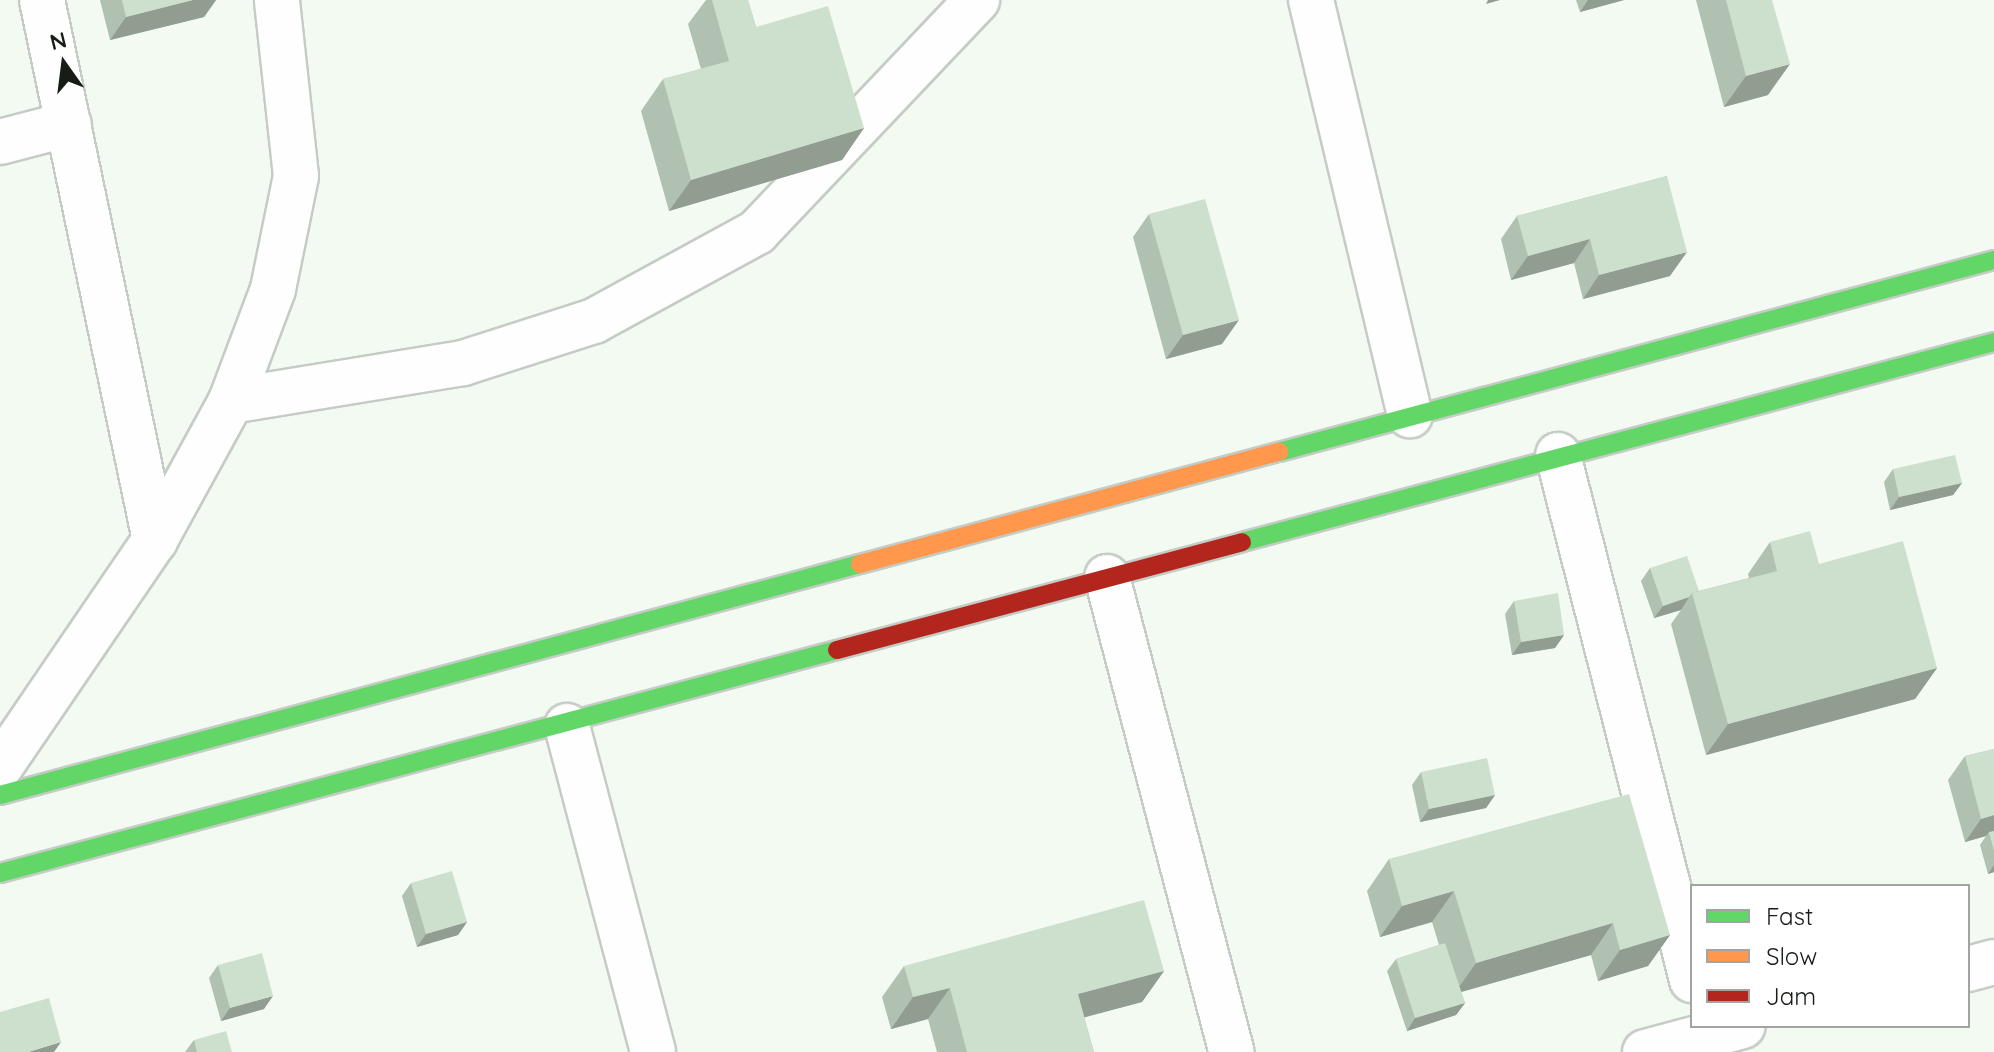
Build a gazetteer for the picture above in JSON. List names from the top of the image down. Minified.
{"legend":["Fast","Slow","Jam"],"north":"top"}
